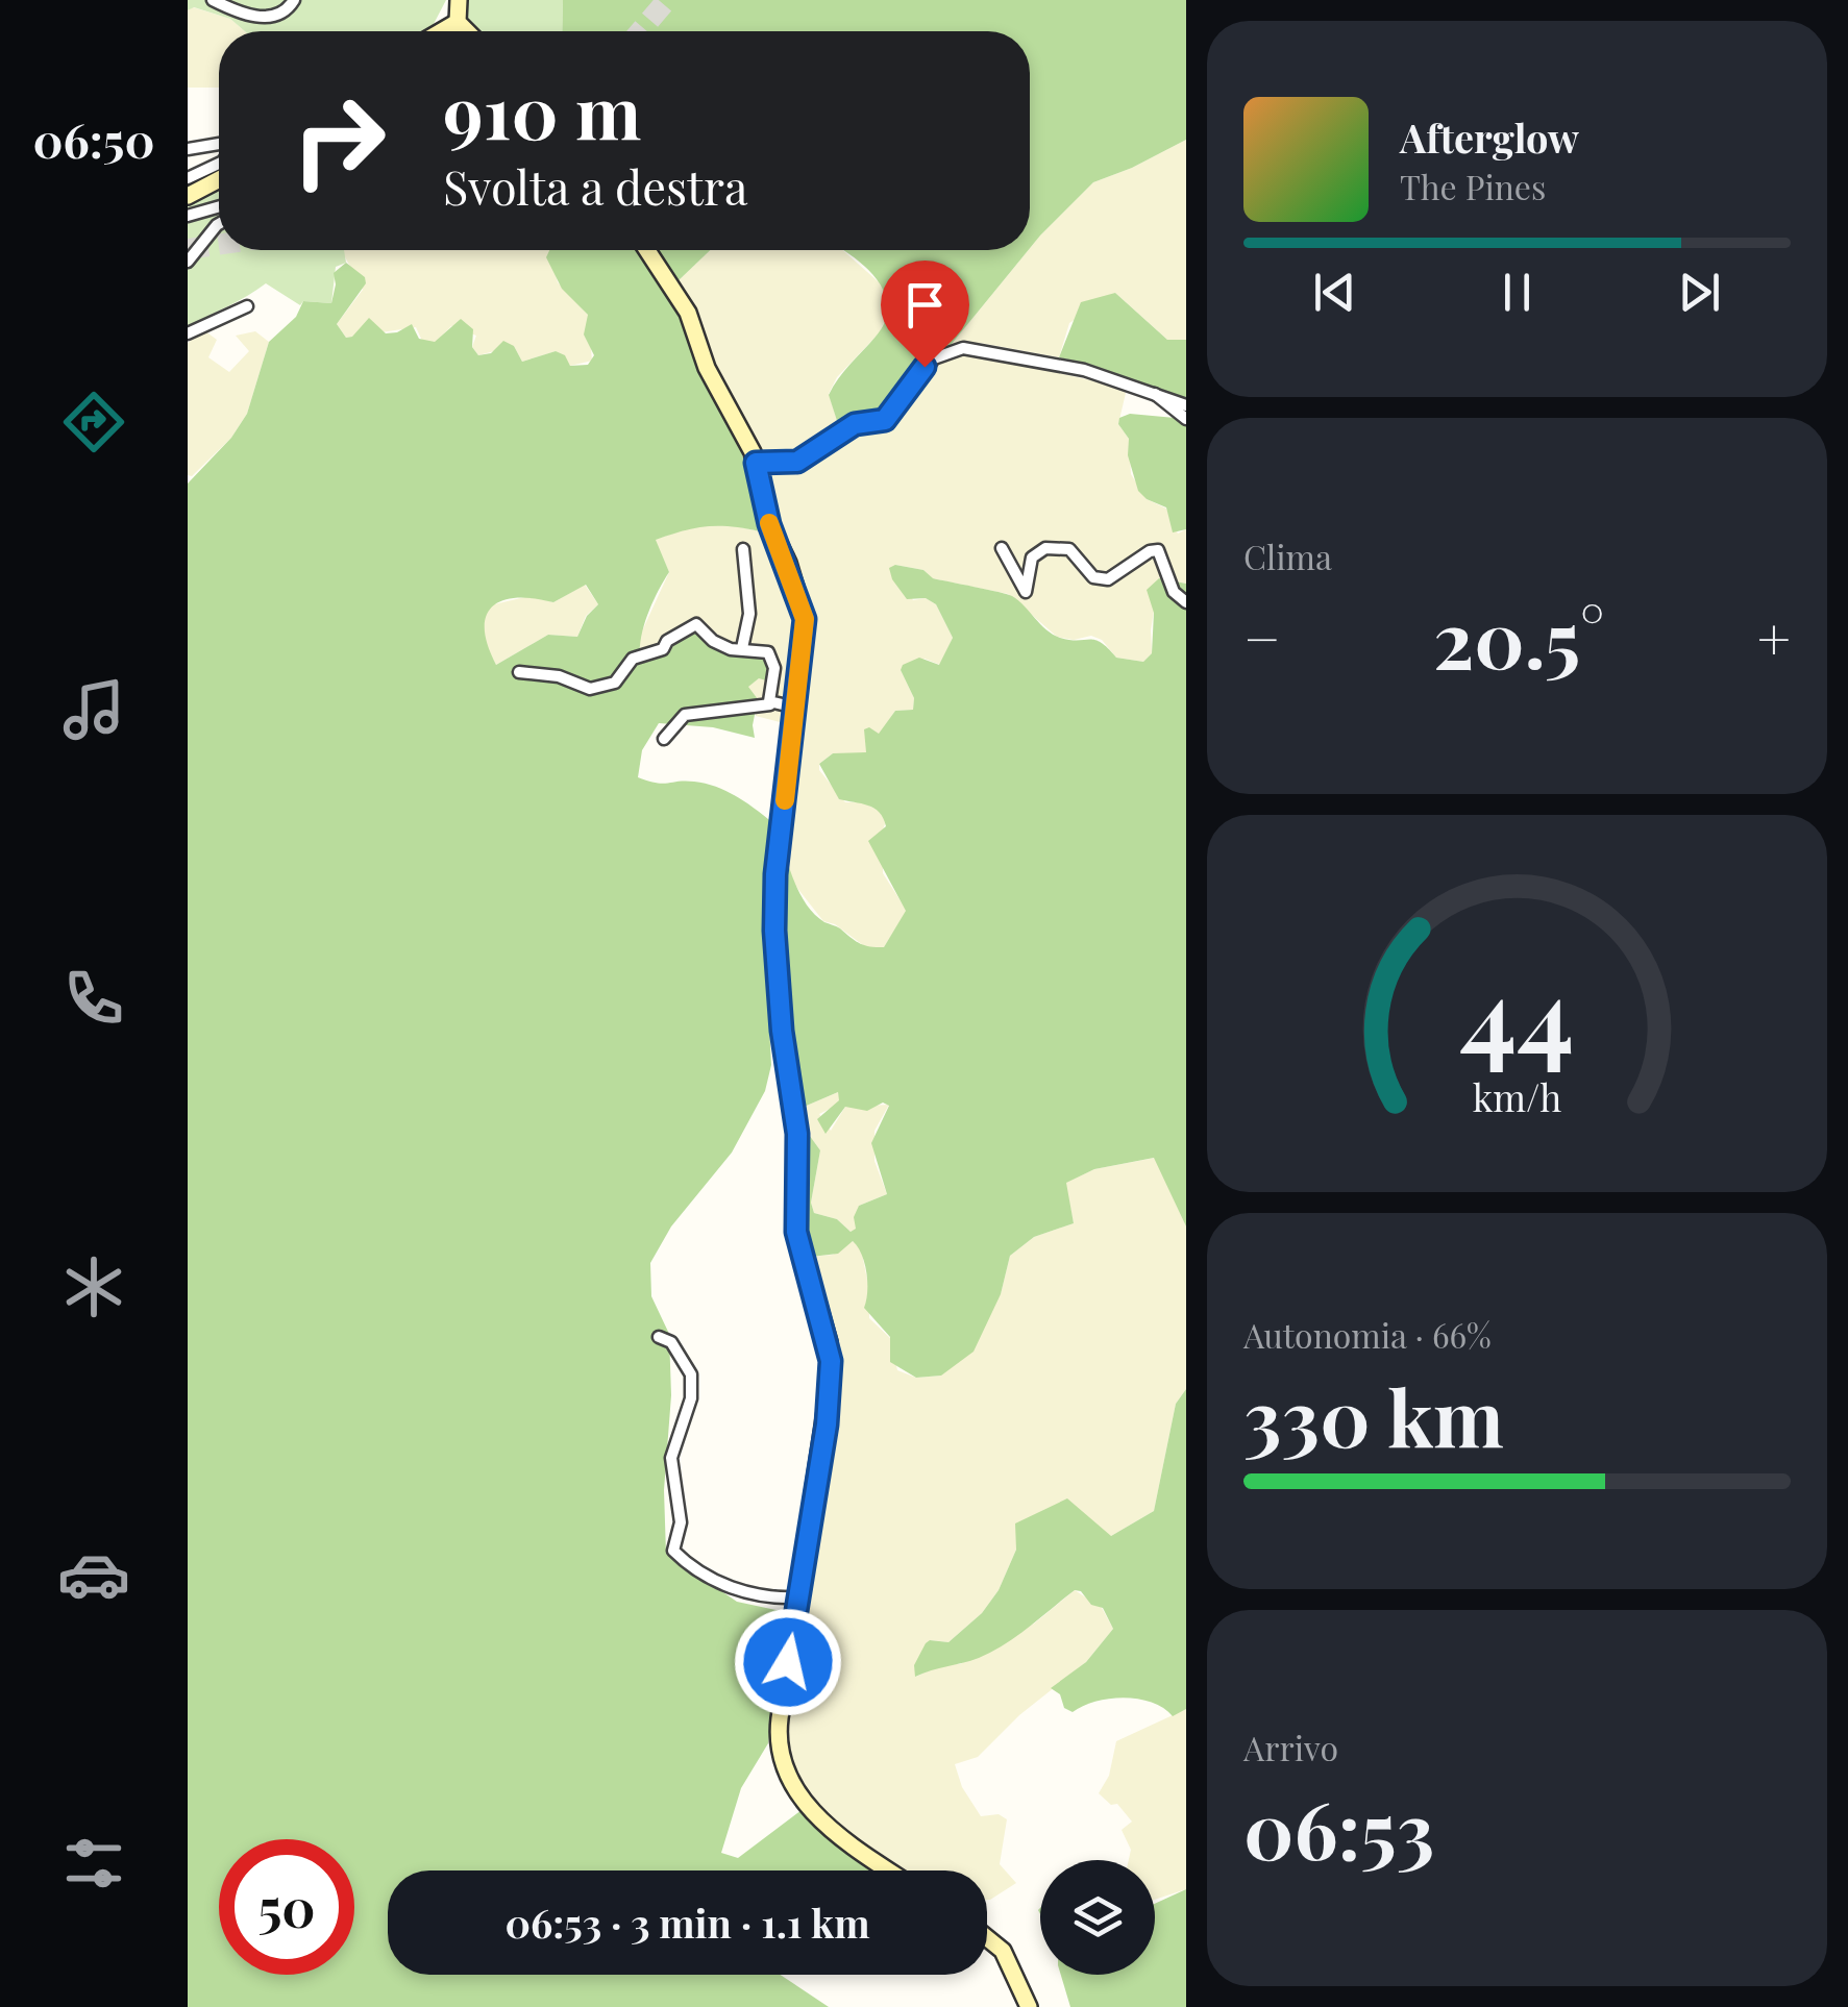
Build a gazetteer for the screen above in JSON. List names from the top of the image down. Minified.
{"page":{"tabs":"06:50","turn":["910 m","Svolta a destra"],"song":["Afterglow","The Pines"],"tile":["Clima",["Autonomia · 66%","330 km"],["Arrivo","06:53"]],"heat":["−","20.5°","+"],"limit":"50","trip":"06:53 · 3 min · 1.1 km","gauge":["44","km/h"]}}
